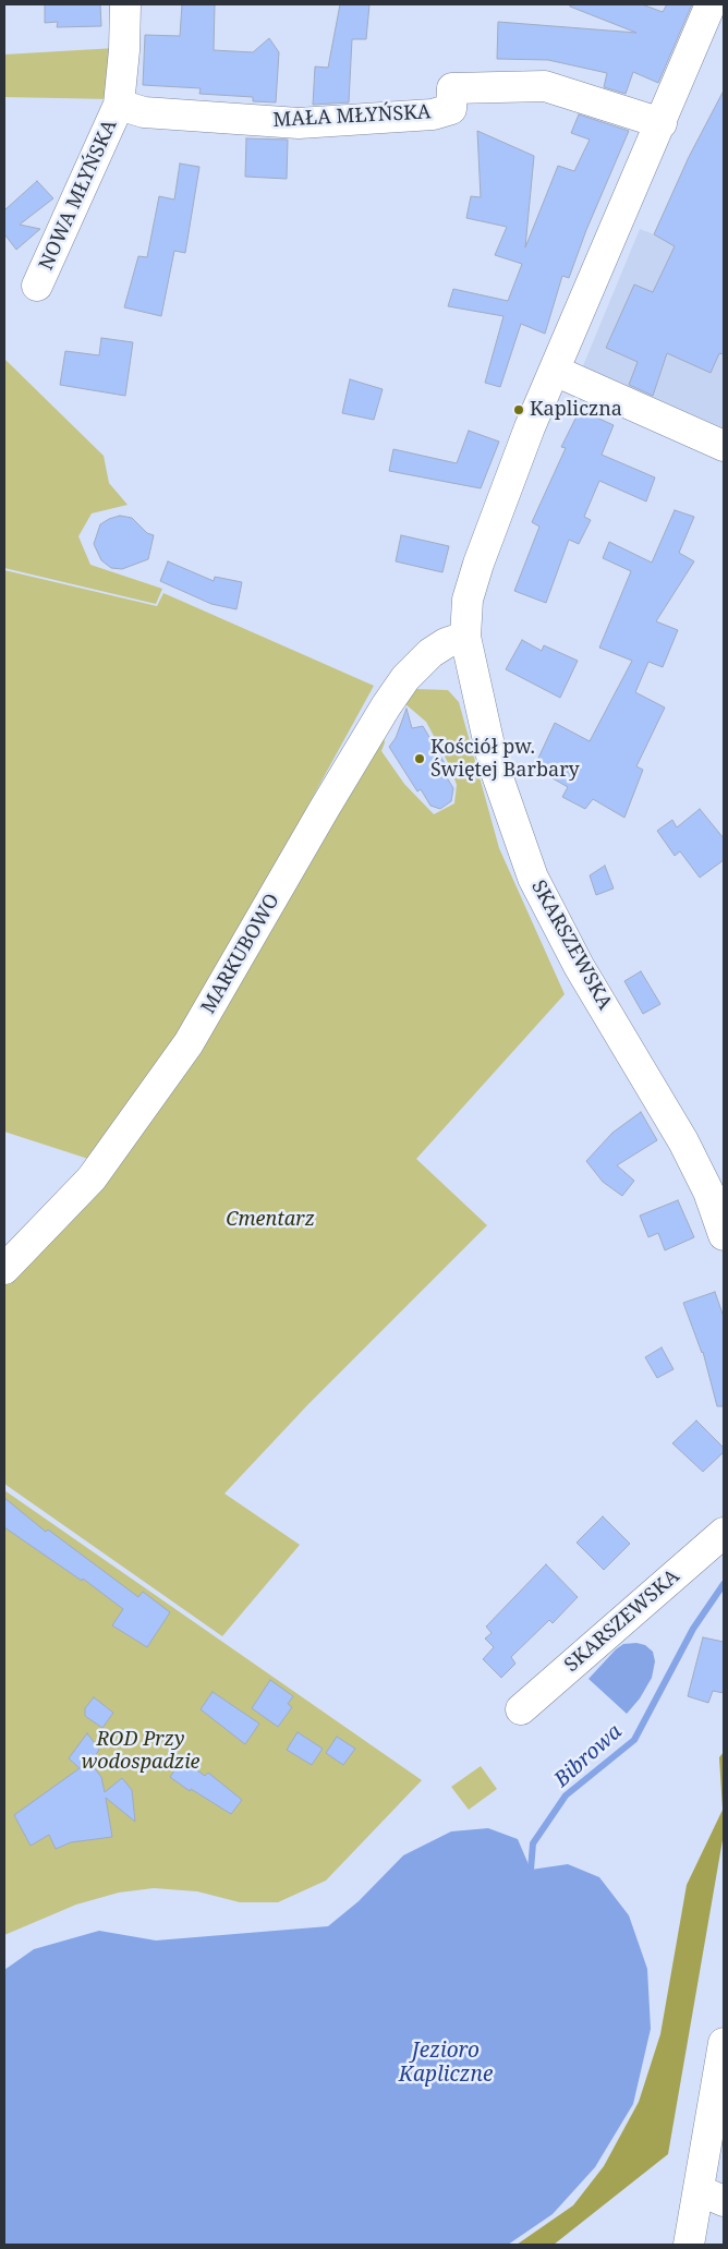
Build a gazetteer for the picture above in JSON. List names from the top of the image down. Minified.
{"streets":{"street":["MAŁA MŁYŃSKA","NOWA MŁYŃSKA","SKARSZEWSKA","MARKUBOWO"]},"crossings":[["MAŁA MŁYŃSKA","NOWA MŁYŃSKA"],["SKARSZEWSKA","MARKUBOWO"]],"water":["Bibrowa","Jezioro Kapliczne"],"parks":["Cmentarz","ROD Przy wodospadzie"],"places":["Kapliczna","Kościół pw. Świętej Barbary"]}
